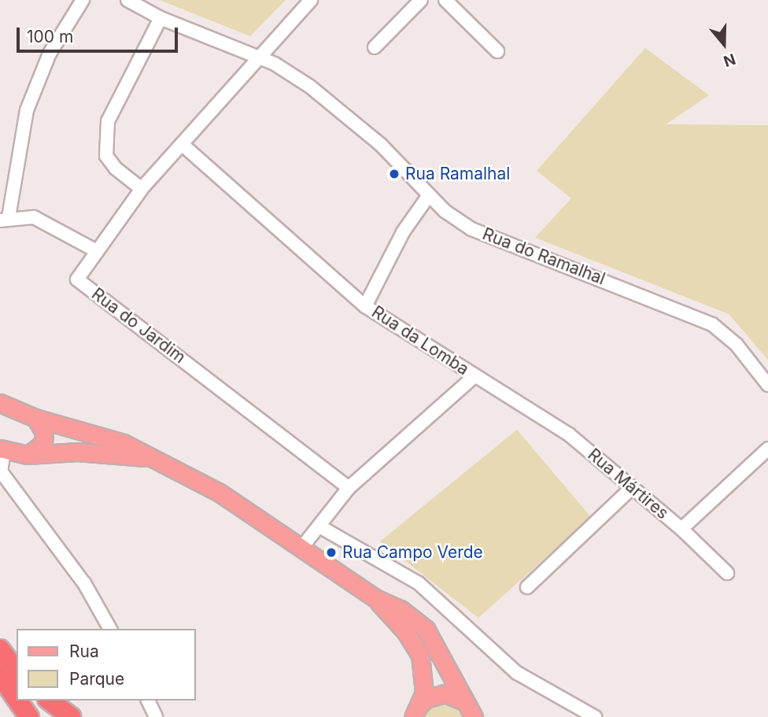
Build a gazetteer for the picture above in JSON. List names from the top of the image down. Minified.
{"streets":{"street":["Rua do Ramalhal","Rua do Jardim","Rua da Lomba","Rua Mártires"]},"crossings":[["Rua do Ramalhal","Rua do Jardim"],["Rua do Jardim","Rua da Lomba"],["Rua da Lomba","Rua Mártires"]],"places":["Rua Ramalhal","Rua Campo Verde"],"legend":["Rua","Parque"],"scale_bar":"100 m","north":"bottom"}
